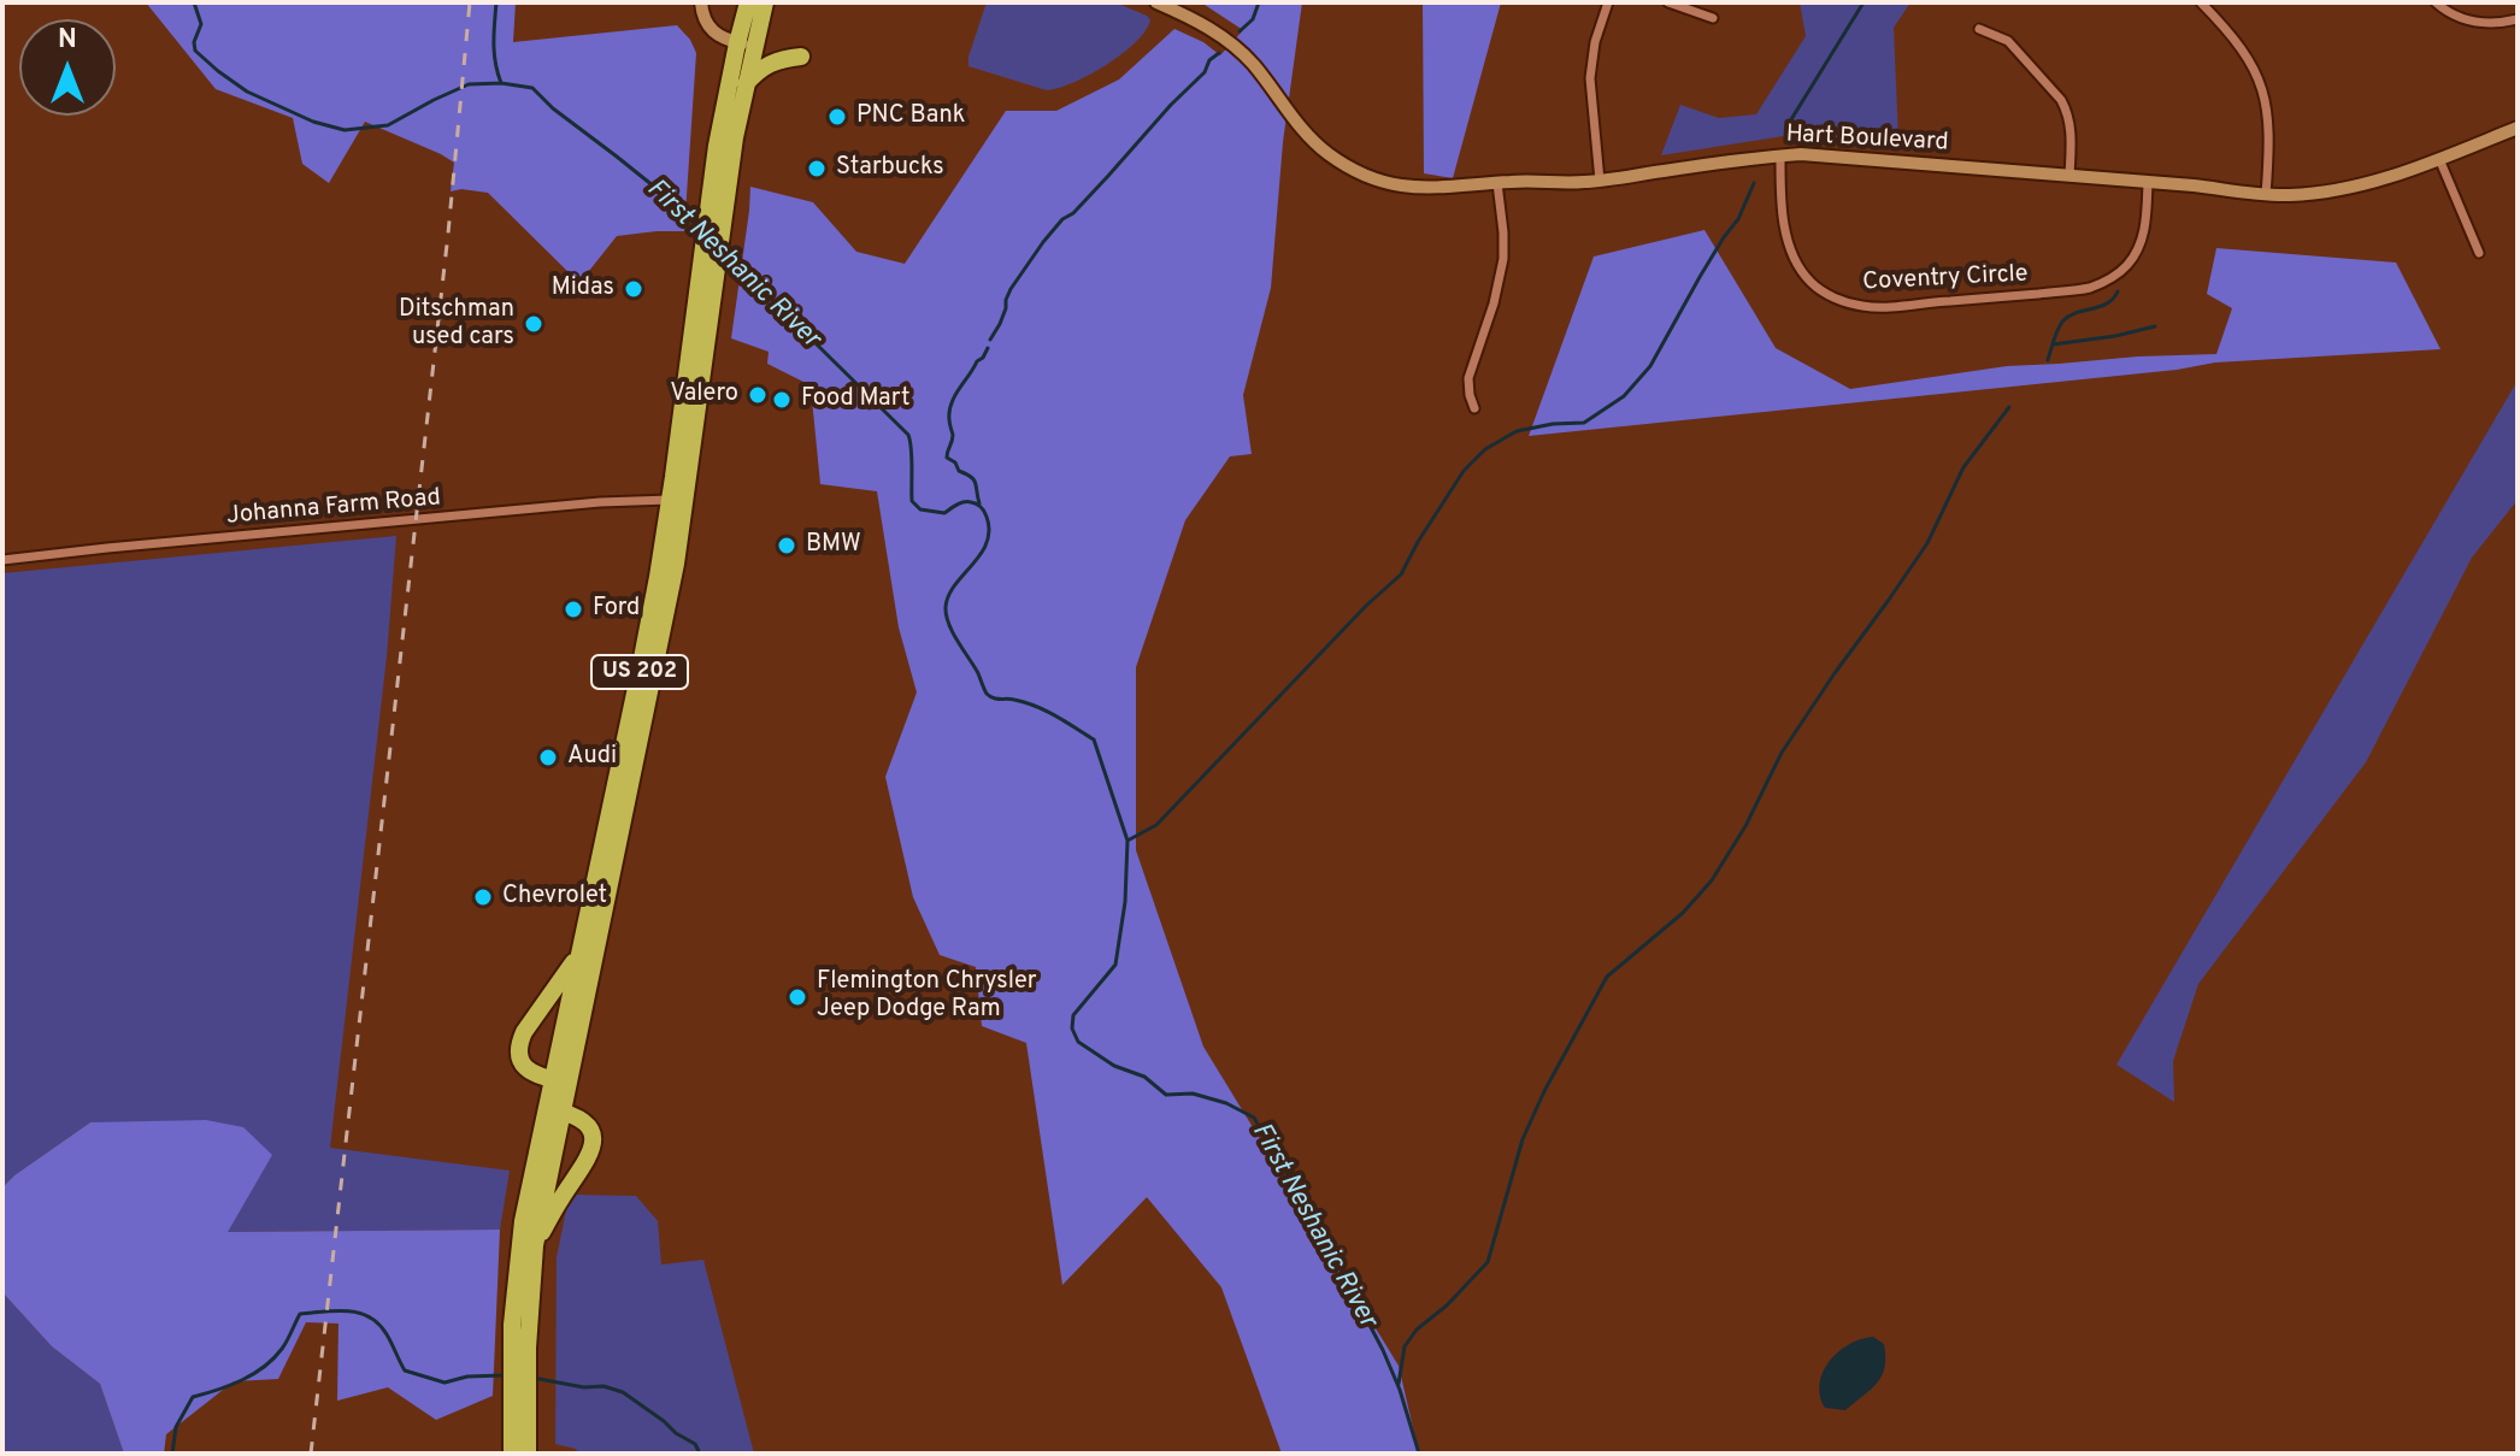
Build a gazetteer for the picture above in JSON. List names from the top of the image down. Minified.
{"streets":{"highway":["US 202"],"street":["Hart Boulevard","Coventry Circle","Johanna Farm Road"]},"crossings":[["Hart Boulevard","Coventry Circle"],["Johanna Farm Road","US 202"]],"water":["First Neshanic River"],"places":["PNC Bank","Starbucks","Midas","Ditschman used cars","Valero","Food Mart","BMW","Ford","Audi","Chevrolet","Flemington Chrysler Jeep Dodge Ram"],"north":"top"}
